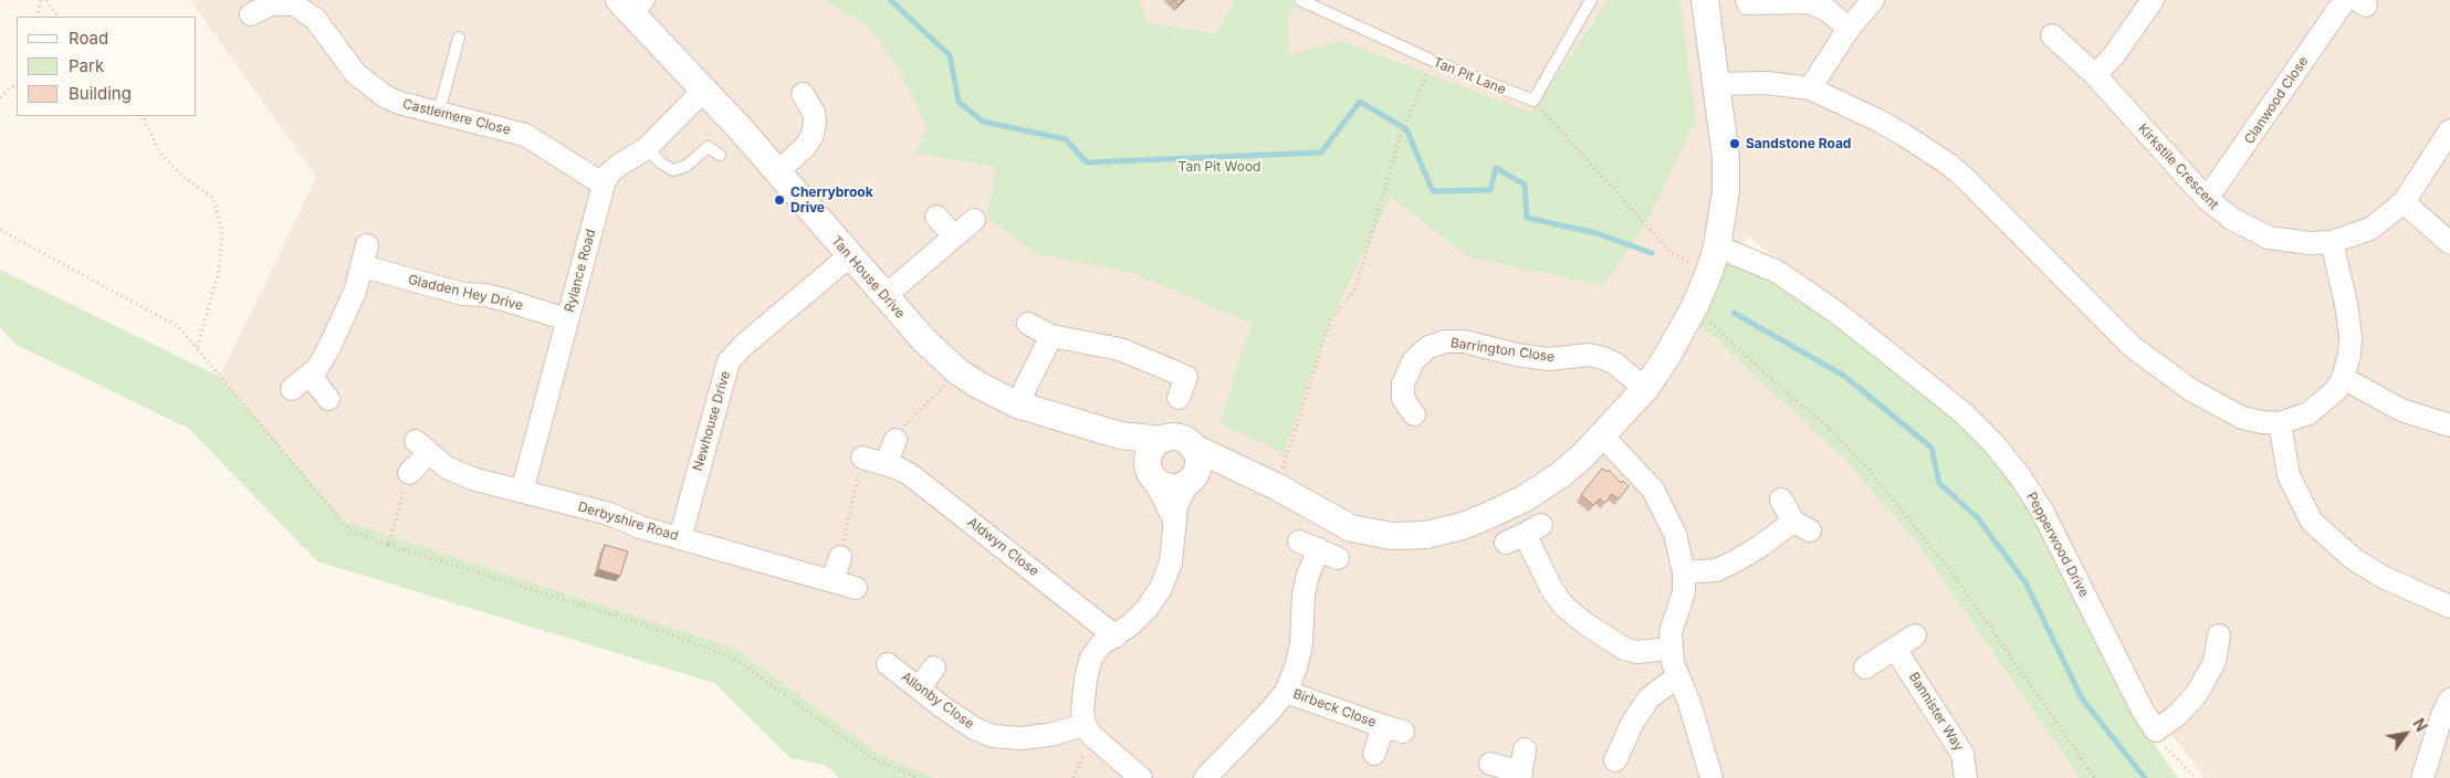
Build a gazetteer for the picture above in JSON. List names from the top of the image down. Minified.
{"streets":{"street":["Clanwood Close","Castlemere Close","Kirkstile Crescent","Rylance Road","Tan House Drive","Gladden Hey Drive","Barrington Close","Newhouse Drive","Derbyshire Road","Pepperwood Drive","Aldwyn Close","Allonby Close","Birbeck Close","Bannister Way"],"lane":["Tan Pit Lane"]},"crossings":[["Clanwood Close","Kirkstile Crescent"],["Castlemere Close","Rylance Road"],["Rylance Road","Tan House Drive"],["Rylance Road","Gladden Hey Drive"],["Rylance Road","Derbyshire Road"],["Tan House Drive","Newhouse Drive"],["Newhouse Drive","Derbyshire Road"]],"parks":["Tan Pit Wood"],"places":["Sandstone Road","Cherrybrook Drive"],"legend":["Road","Park","Building"],"north":"top right"}
